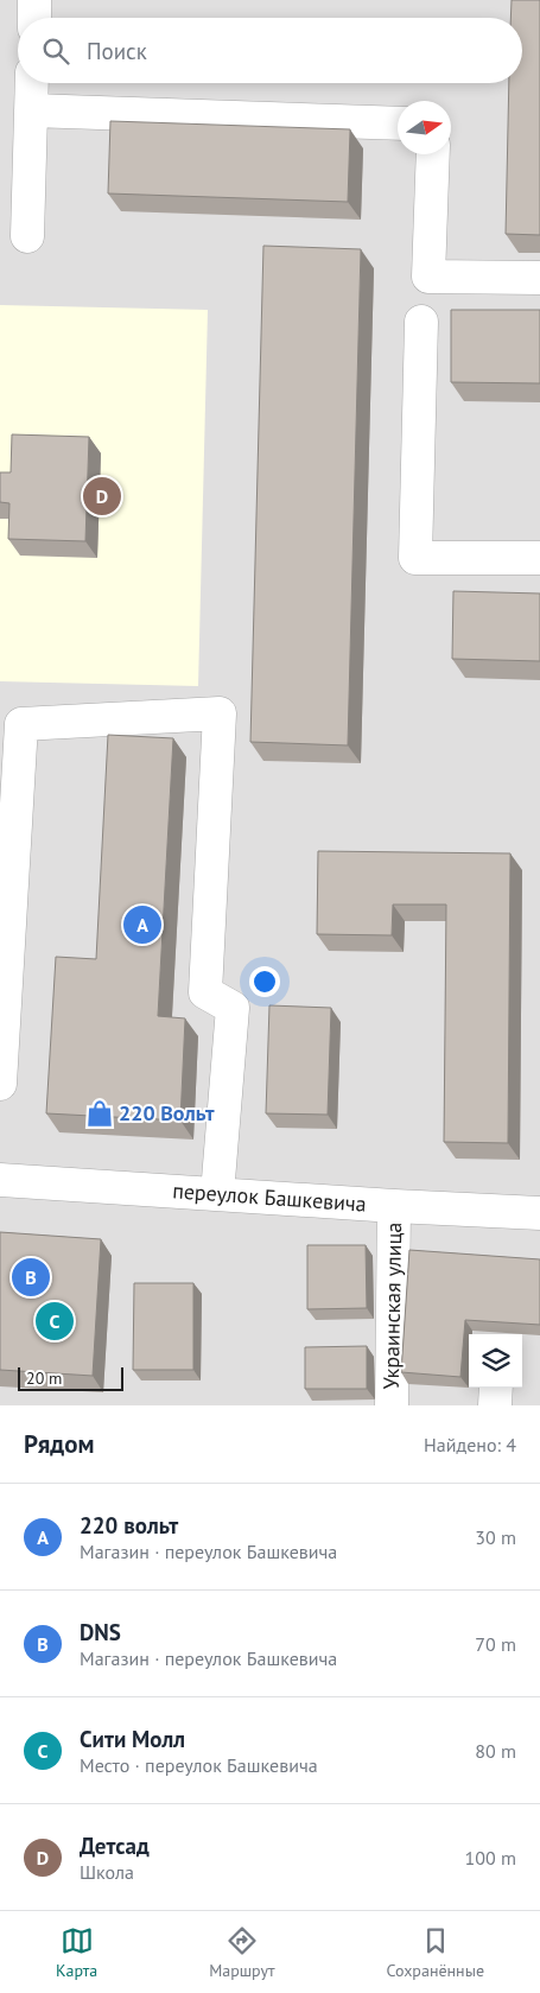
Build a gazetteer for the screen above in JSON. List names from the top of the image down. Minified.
{"streets":{"street":["переулок Башкевича","Украинская улица"]},"crossings":[["переулок Башкевича","Украинская улица"]],"places":{"shop":["220 Вольт"]},"scale_bar":"20 m","north":"right","page":{"search":"Поиск","pins":["D","A","B","C"],"scale":"20 m","heading":["Рядом","Найдено: 4"],"list":[{"mark":"A","name":"220 вольт","note":"Магазин · переулок Башкевича","value":"30 m"},{"mark":"B","name":"DNS","note":"Магазин · переулок Башкевича","value":"70 m"},{"mark":"C","name":"Сити Молл","note":"Место · переулок Башкевича","value":"80 m"},{"mark":"D","name":"Детсад","note":"Школа","value":"100 m"}],"nav":["Карта","Маршрут","Сохранённые"]}}
